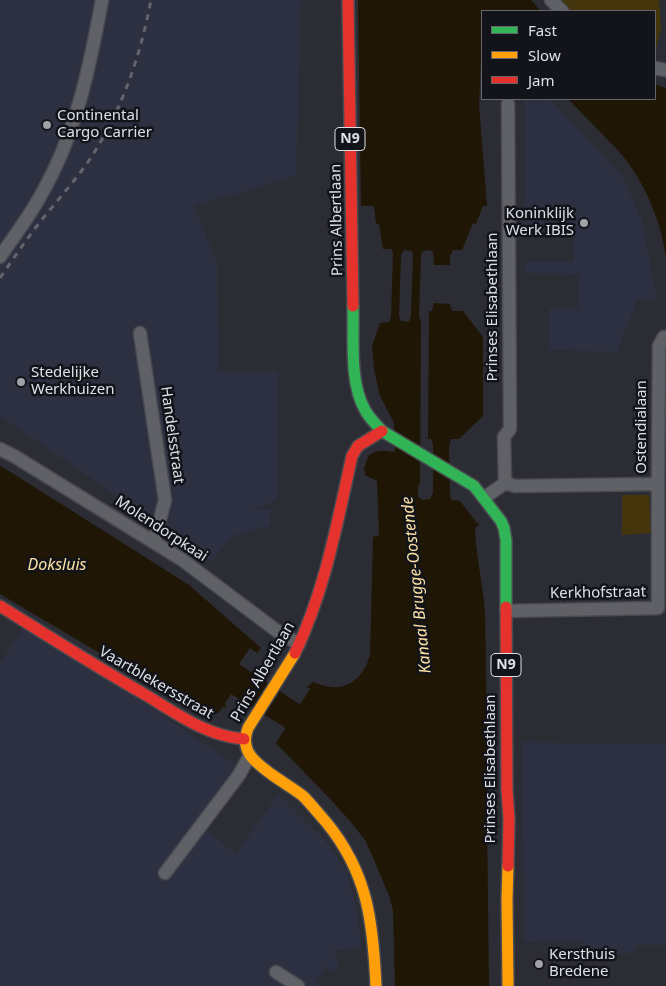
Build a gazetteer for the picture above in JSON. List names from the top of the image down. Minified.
{"streets":{"main road":["N9","Prins Albertlaan","Prinses Elisabethlaan","Vaartblekersstraat"],"street":["Ostendialaan","Handelsstraat","Molendorpkaai","Kerkhofstraat"]},"crossings":[["Prins Albertlaan","Prinses Elisabethlaan"],["Prins Albertlaan","Molendorpkaai"],["Prins Albertlaan","Vaartblekersstraat"],["Prinses Elisabethlaan","Ostendialaan"],["Prinses Elisabethlaan","Kerkhofstraat"],["Ostendialaan","Kerkhofstraat"],["Handelsstraat","Molendorpkaai"]],"water":["Doksluis","Kanaal Brugge-Oostende"],"places":["Continental Cargo Carrier","Koninklijk Werk IBIS","Stedelijke Werkhuizen","Kersthuis Bredene"],"legend":["Fast","Slow","Jam"]}
